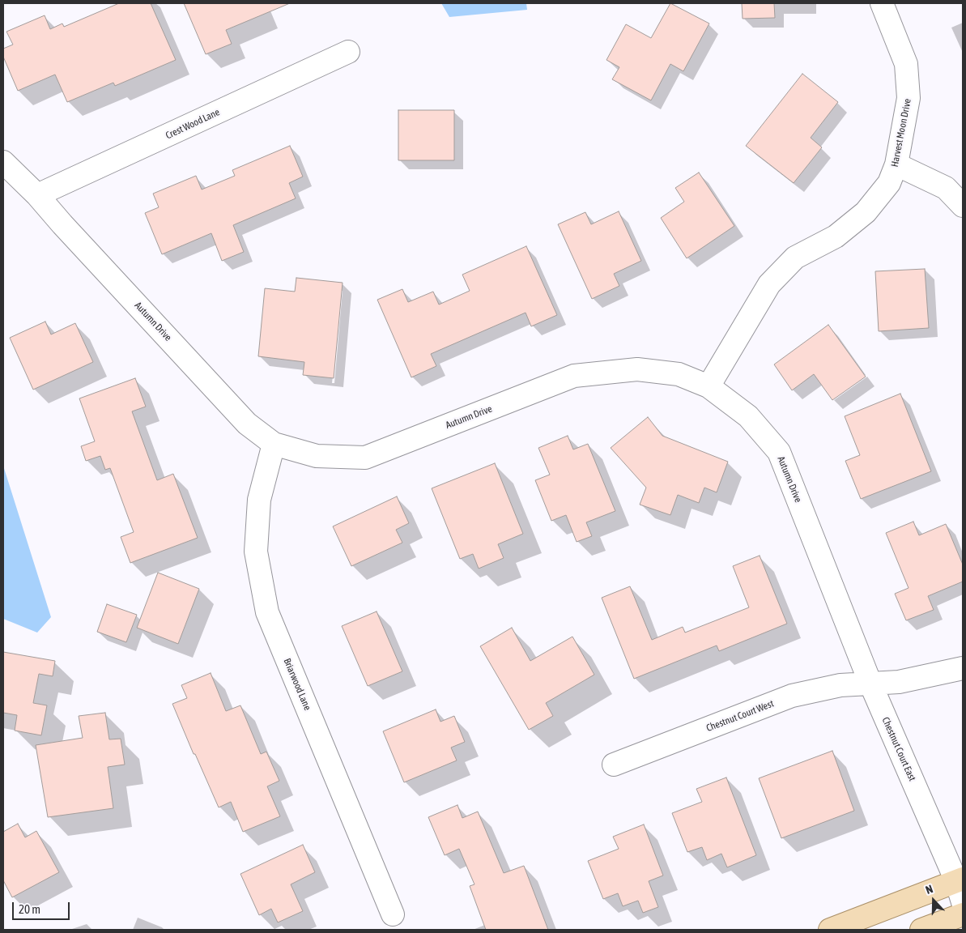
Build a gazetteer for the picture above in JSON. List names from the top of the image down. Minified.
{"streets":{"street":["Crest Wood Lane","Harvest Moon Drive","Autumn Drive","Briarwood Lane","Chestnut Court West","Chestnut Court East"]},"crossings":[["Crest Wood Lane","Autumn Drive"],["Harvest Moon Drive","Autumn Drive"],["Autumn Drive","Briarwood Lane"],["Autumn Drive","Chestnut Court West"],["Autumn Drive","Chestnut Court East"],["Chestnut Court West","Chestnut Court East"]],"scale_bar":"20 m","north":"top"}
